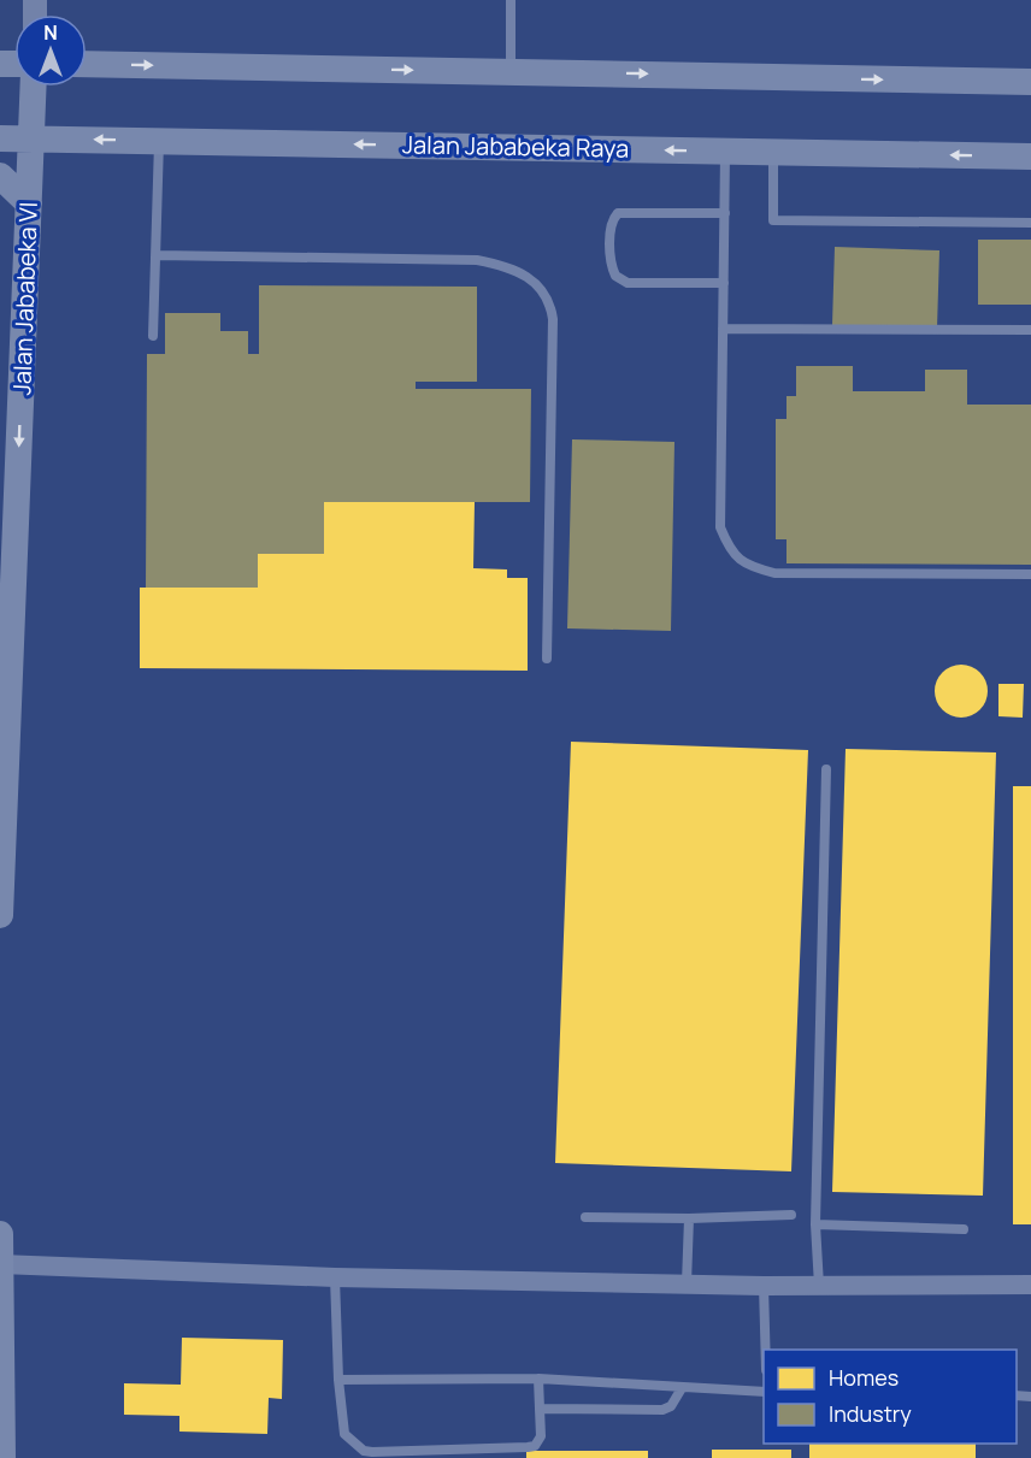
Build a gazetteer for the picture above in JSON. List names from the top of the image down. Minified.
{"streets":{"main road":["Jalan Jababeka Raya","Jalan Jababeka VI"]},"crossings":[["Jalan Jababeka Raya","Jalan Jababeka VI"]],"one_way":["Jalan Jababeka VI"],"legend":["Homes","Industry"],"north":"top"}
